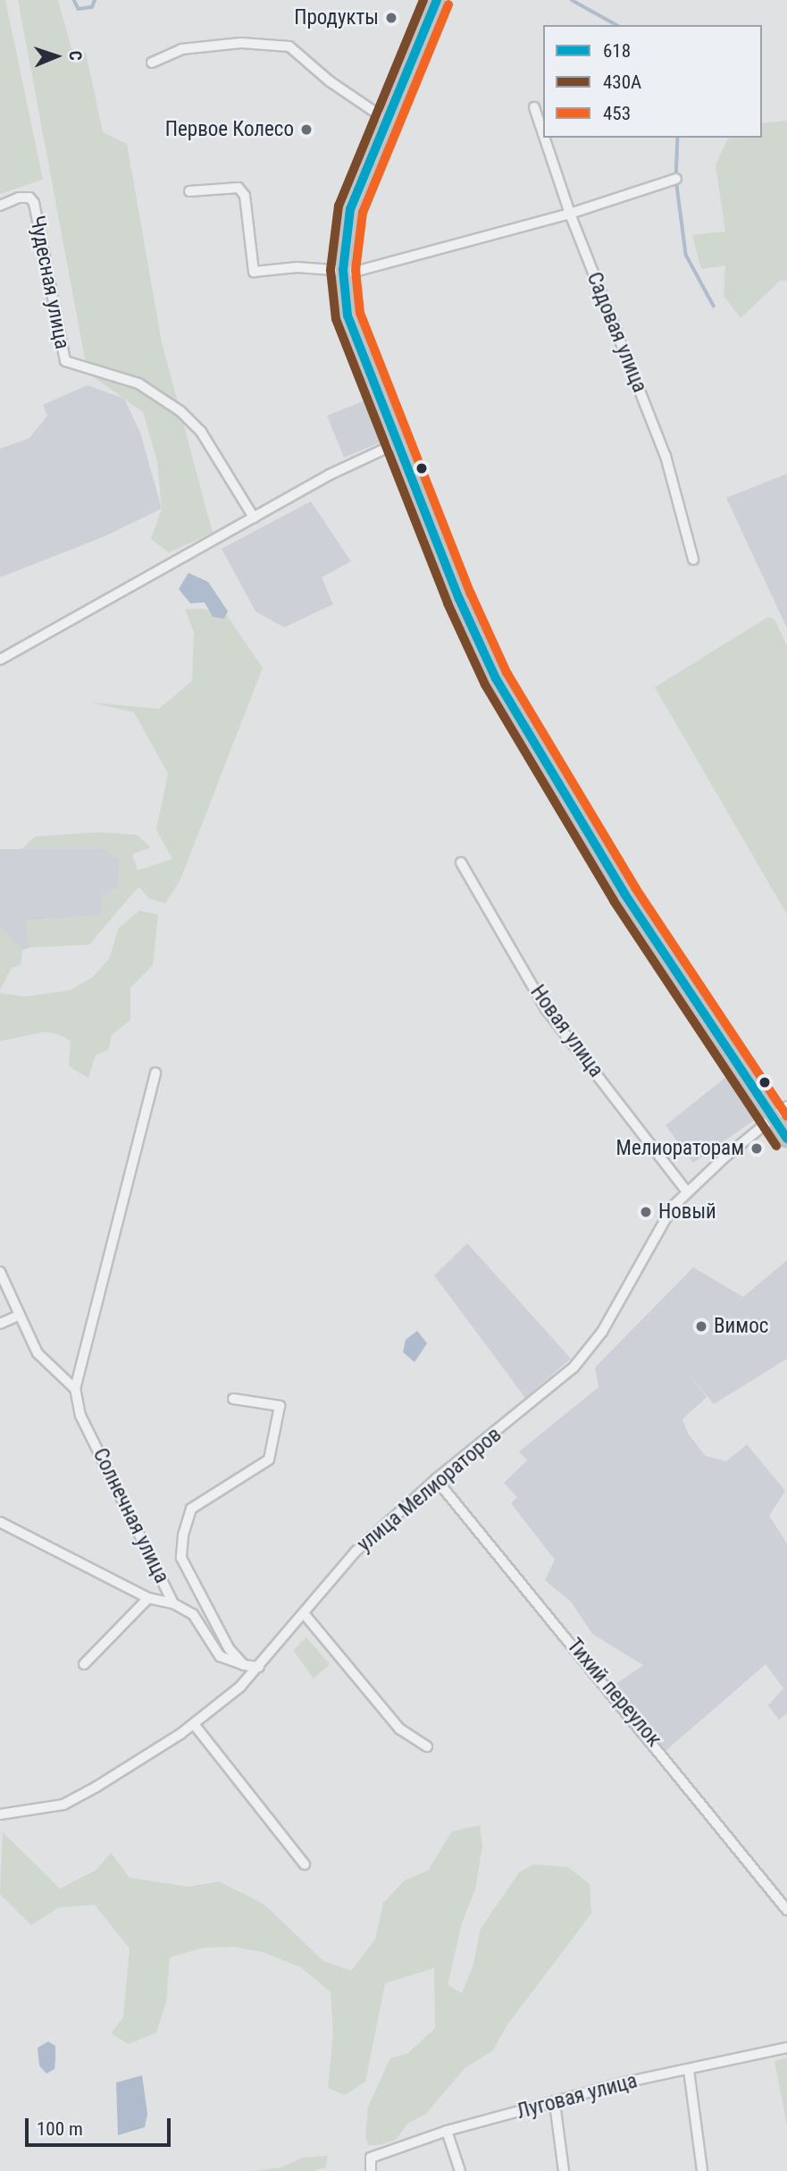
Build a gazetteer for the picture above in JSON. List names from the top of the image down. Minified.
{"streets":{"street":["Чудесная улица","Садовая улица","Новая улица","улица Мелиораторов","Солнечная улица","Тихий переулок","Луговая улица"]},"crossings":[["Новая улица","улица Мелиораторов"],["улица Мелиораторов","Тихий переулок"]],"places":["Продукты","Первое Колесо","Мелиораторам","Новый","Вимос"],"lines":["transit line 618","transit line 430А","transit line 453"],"legend":["618","430А","453"],"scale_bar":"100 m","north":"right"}
